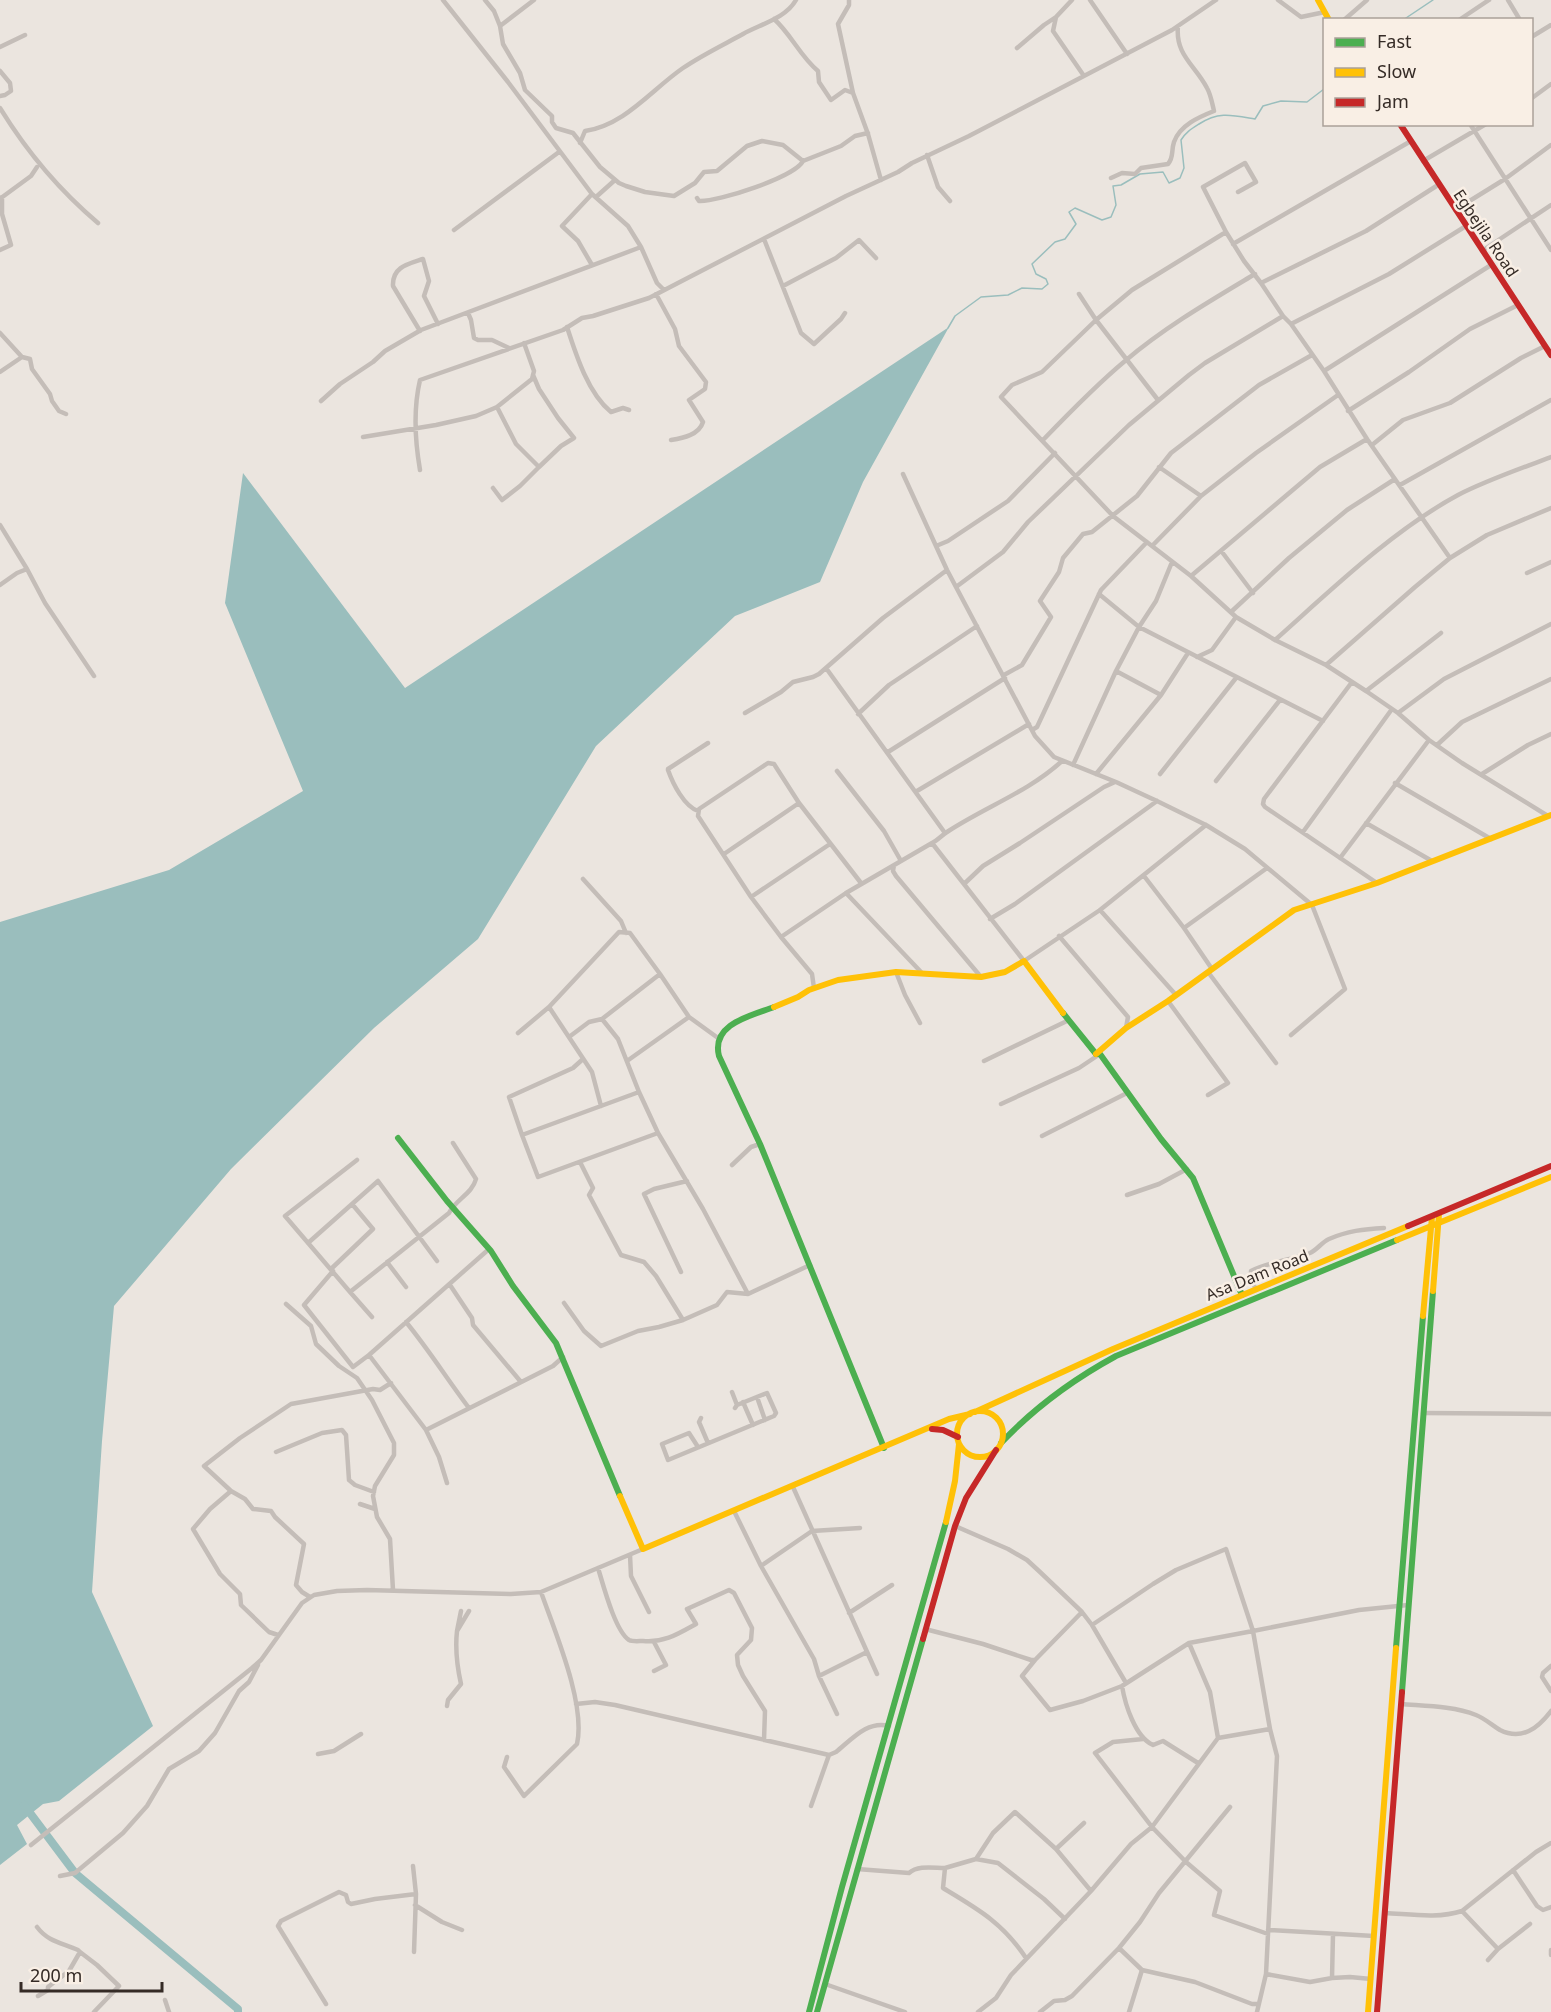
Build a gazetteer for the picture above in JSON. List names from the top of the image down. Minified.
{"streets":{"main road":["Egbejila Road","Asa Dam Road"]},"legend":["Fast","Slow","Jam"],"scale_bar":"200 m"}
